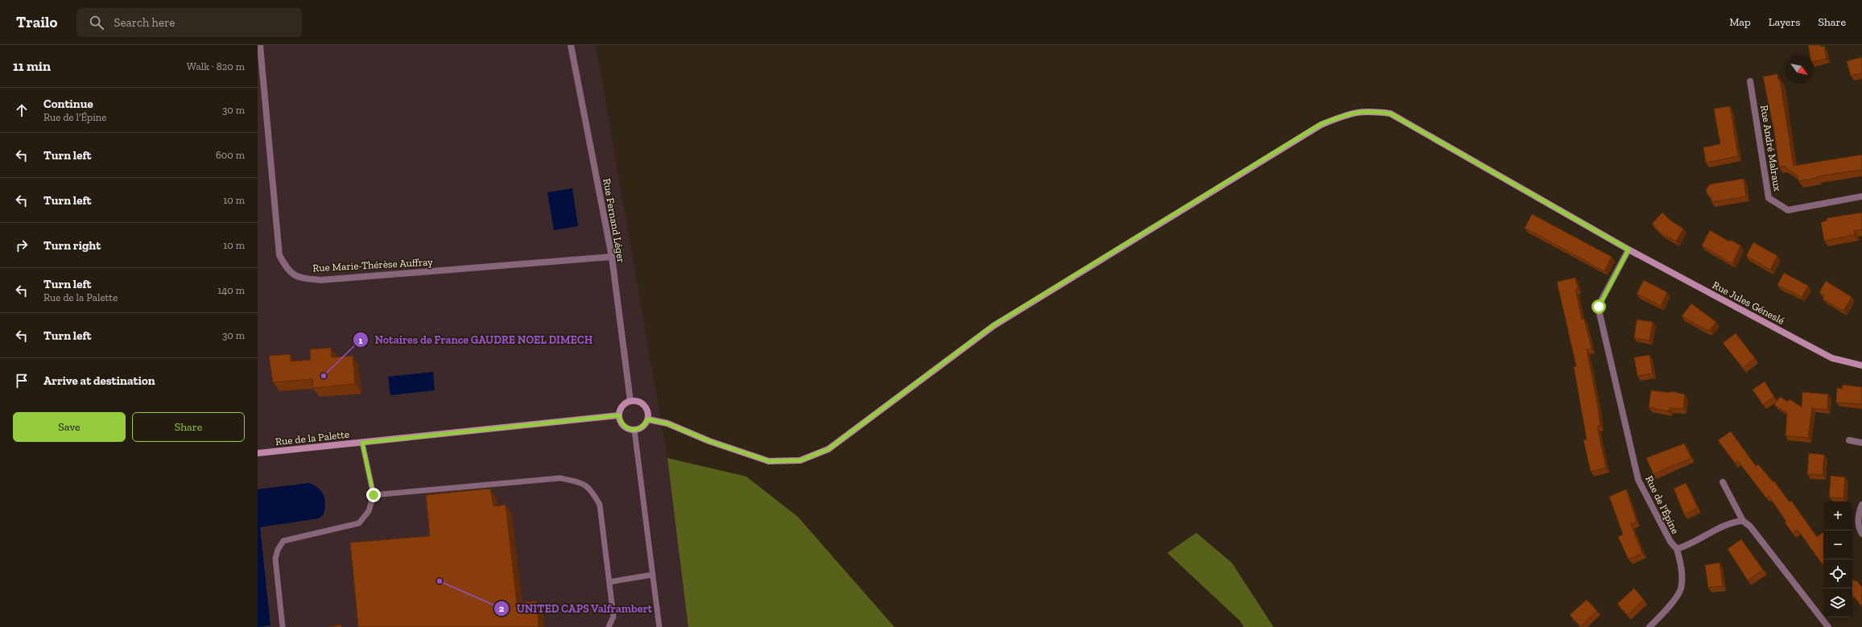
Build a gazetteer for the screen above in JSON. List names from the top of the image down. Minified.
{"streets":{"street":["Rue André Malraux","Rue Fernand Léger","Rue Marie-Thérèse Auffray","Rue Jules Géneslé","Rue de la Palette","Rue de l'Épine"]},"crossings":[["Rue Fernand Léger","Rue Marie-Thérèse Auffray"],["Rue Fernand Léger","Rue Jules Géneslé"],["Rue Fernand Léger","Rue de la Palette"],["Rue Jules Géneslé","Rue de la Palette"],["Rue Jules Géneslé","Rue de l'Épine"]],"places":["Notaires de France GAUDRE NOEL DIMECH","UNITED CAPS Valframbert"],"north":"bottom right","page":{"header":"Trailo","search":"Search here","nav":["Map","Layers","Share"],"heading":["11 min","Walk · 820 m"],"list":[["Continue","Rue de l'Épine","30 m"],["Turn left","600 m"],["Turn left","10 m"],["Turn right","10 m"],["Turn left","Rue de la Palette","140 m"],["Turn left","30 m"],"Arrive at destination"],"buttons":["Save","Share"],"map_buttons":["+","−"]}}
